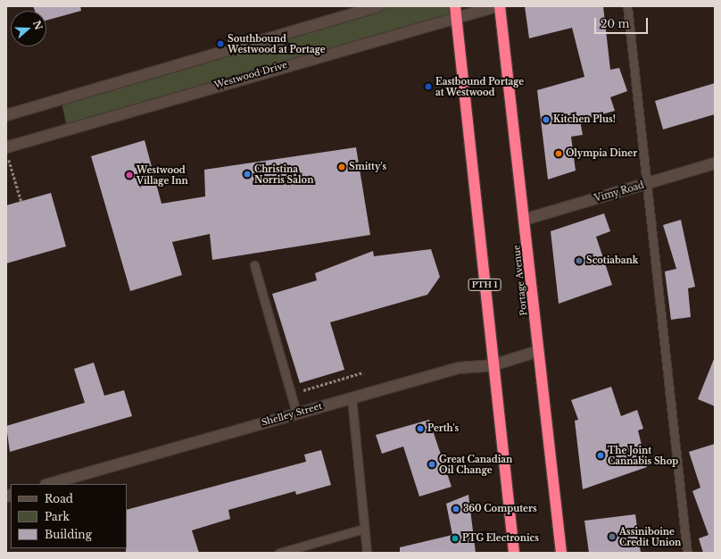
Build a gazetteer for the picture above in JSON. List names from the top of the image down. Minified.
{"streets":{"highway":["Portage Avenue","PTH 1"],"street":["Westwood Drive","Vimy Road","Shelley Street"]},"crossings":[["Westwood Drive","Portage Avenue"],["Westwood Drive","PTH 1"],["Vimy Road","Portage Avenue"],["Portage Avenue","Shelley Street"],["PTH 1","Shelley Street"]],"places":["Southbound Westwood at Portage","Eastbound Portage at Westwood","Kitchen Plus!","Olympia Diner","Smitty's","Christina Norris Salon","Westwood Village Inn","Scotiabank","Perth's","The Joint Cannabis Shop","Great Canadian Oil Change","360 Computers","Assiniboine Credit Union","PTG Electronics"],"legend":["Road","Park","Building"],"scale_bar":"20 m","north":"right"}
